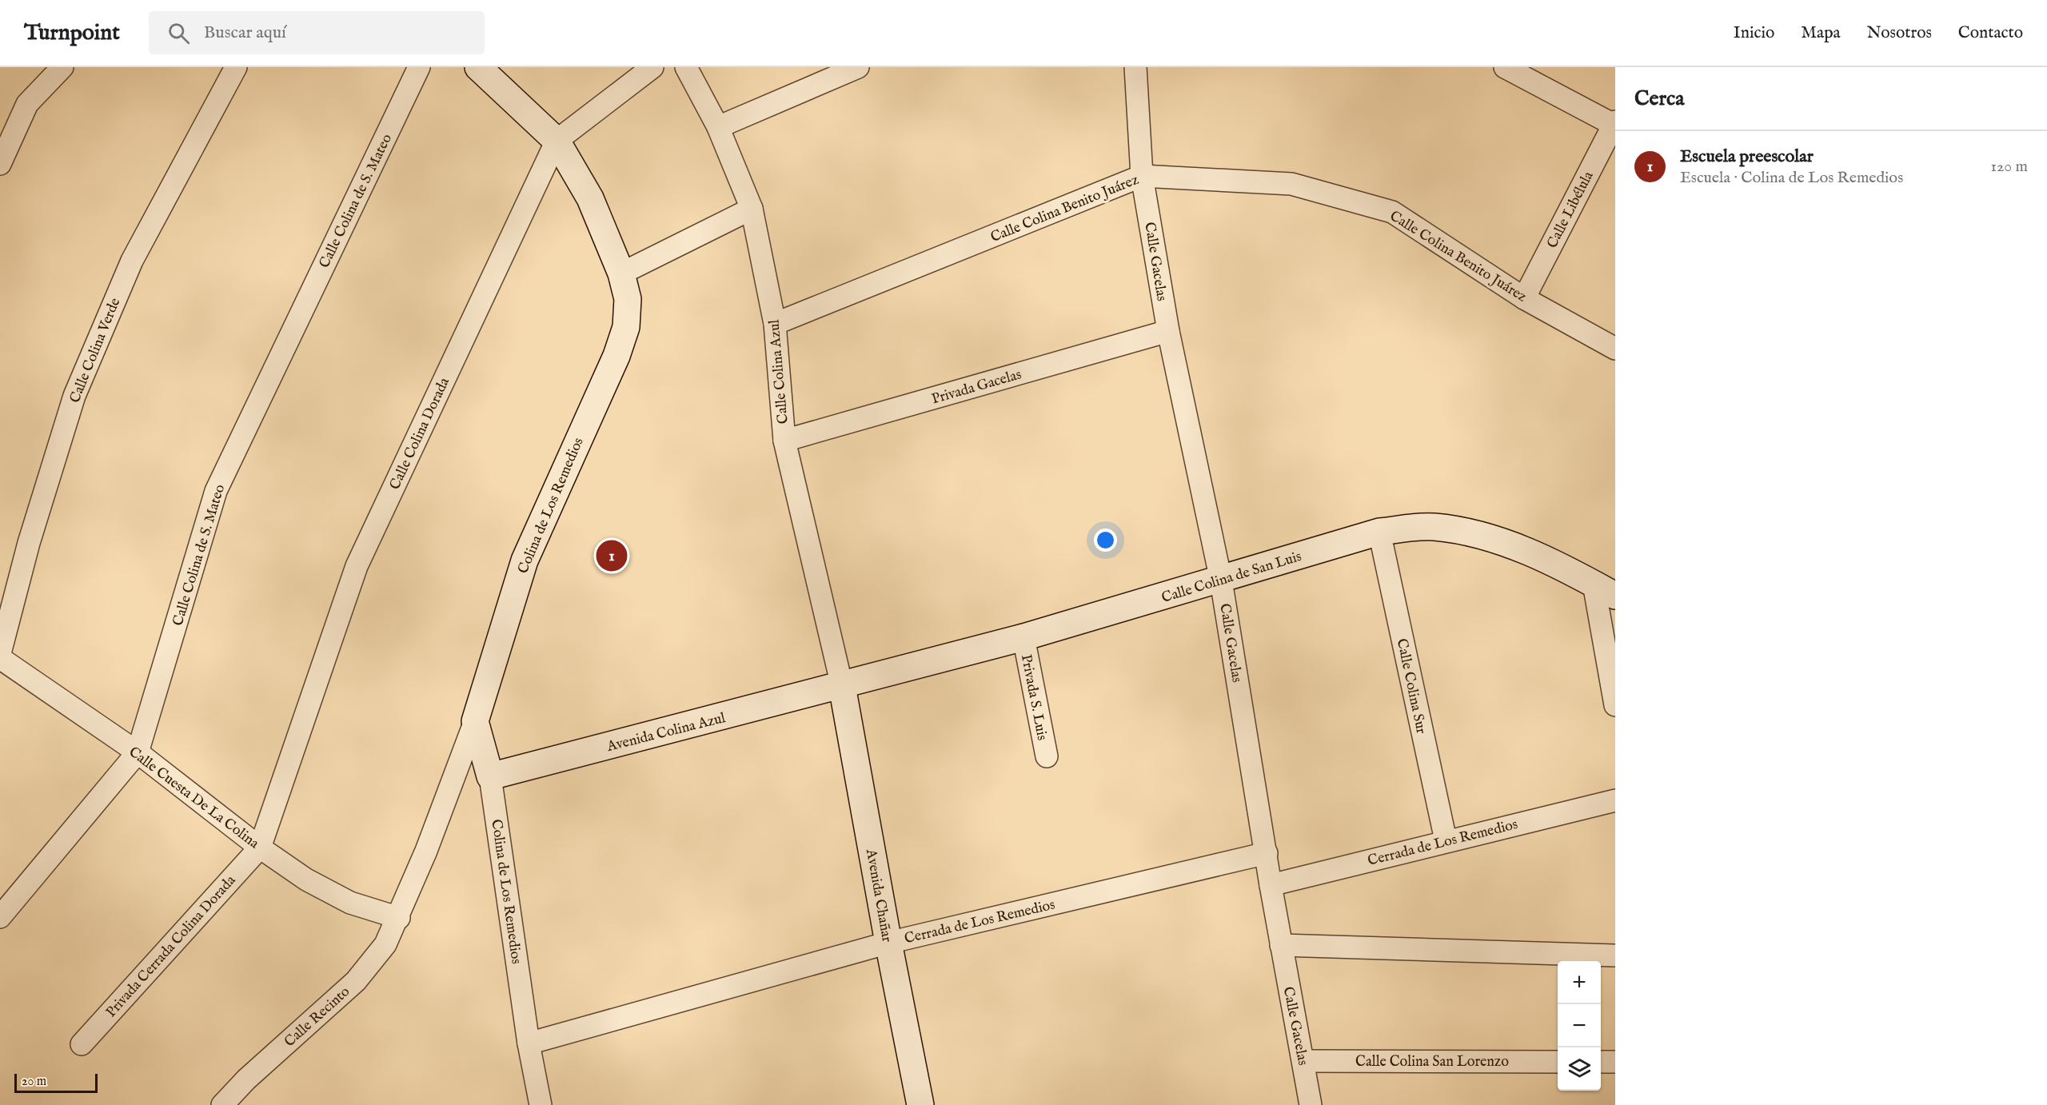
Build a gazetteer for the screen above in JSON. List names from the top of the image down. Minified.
{"streets":{"street":["Calle Colina de S. Mateo","Calle Colina Benito Juárez","Calle Libélula","Calle Gacelas","Calle Colina Verde","Calle Colina Azul","Privada Gacelas","Calle Colina Dorada","Colina de Los Remedios","Calle Colina de San Luis","Calle Colina Sur","Privada S. Luis","Avenida Colina Azul","Calle Cuesta De La Colina","Cerrada de Los Remedios","Avenida Chañar","Privada Cerrada Colina Dorada","Calle Recinto","Calle Colina San Lorenzo"]},"crossings":[["Calle Colina de S. Mateo","Calle Cuesta De La Colina"],["Calle Colina Benito Juárez","Calle Libélula"],["Calle Colina Benito Juárez","Calle Gacelas"],["Calle Colina Benito Juárez","Calle Colina Azul"],["Calle Gacelas","Privada Gacelas"],["Calle Gacelas","Calle Colina de San Luis"],["Calle Gacelas","Cerrada de Los Remedios"],["Calle Gacelas","Calle Colina San Lorenzo"],["Calle Colina Azul","Privada Gacelas"],["Calle Colina Azul","Calle Colina de San Luis"],["Calle Colina Azul","Avenida Colina Azul"],["Calle Colina Azul","Avenida Chañar"],["Calle Colina Dorada","Colina de Los Remedios"],["Calle Colina Dorada","Calle Cuesta De La Colina"],["Calle Colina Dorada","Privada Cerrada Colina Dorada"],["Colina de Los Remedios","Avenida Colina Azul"],["Colina de Los Remedios","Cerrada de Los Remedios"],["Colina de Los Remedios","Calle Recinto"],["Calle Colina de San Luis","Calle Colina Sur"],["Calle Colina de San Luis","Privada S. Luis"],["Calle Colina de San Luis","Avenida Colina Azul"],["Calle Colina de San Luis","Avenida Chañar"],["Calle Colina Sur","Cerrada de Los Remedios"],["Avenida Colina Azul","Avenida Chañar"],["Calle Cuesta De La Colina","Privada Cerrada Colina Dorada"],["Calle Cuesta De La Colina","Calle Recinto"],["Cerrada de Los Remedios","Avenida Chañar"]],"scale_bar":"20 m","page":{"header":"Turnpoint","search":"Buscar aquí","nav":["Inicio","Mapa","Nosotros","Contacto"],"heading":"Cerca","list":[{"mark":"1","name":"Escuela preescolar","note":"Escuela · Colina de Los Remedios","value":"120 m"}],"pins":"1","map_buttons":["+","−"],"scale":"20 m"}}
